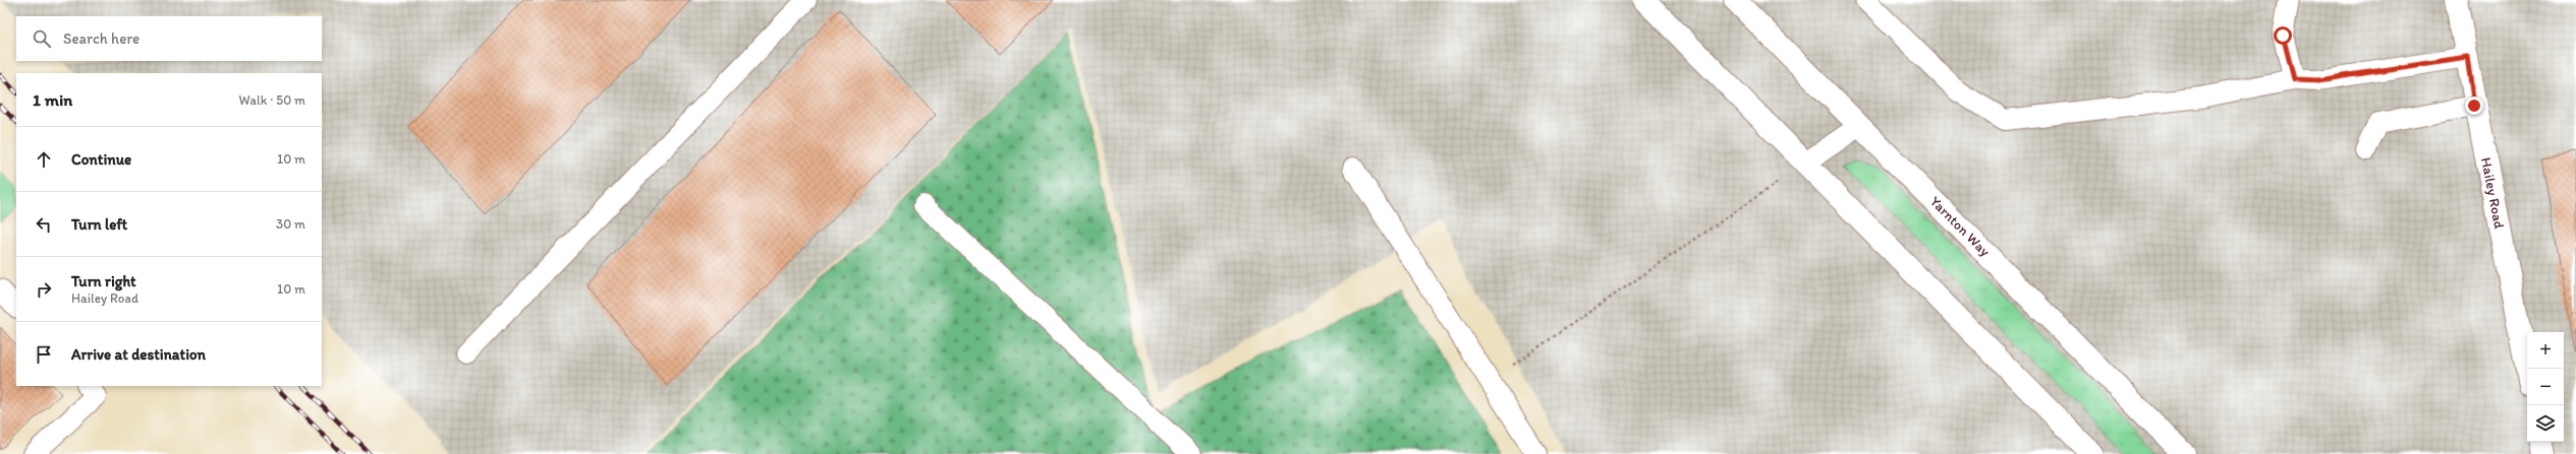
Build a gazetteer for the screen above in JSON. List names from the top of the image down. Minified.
{"streets":{"street":["Hailey Road","Yarnton Way"]},"page":{"search":"Search here","heading":["1 min","Walk · 50 m"],"list":[["Continue","10 m"],["Turn left","30 m"],["Turn right","Hailey Road","10 m"],"Arrive at destination"],"map_buttons":["+","−"]}}
